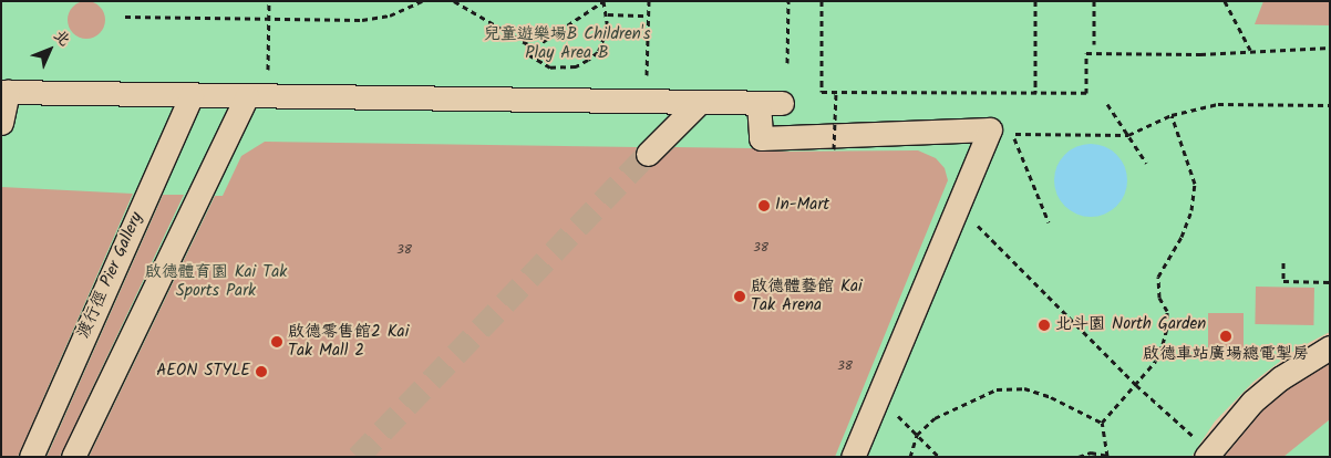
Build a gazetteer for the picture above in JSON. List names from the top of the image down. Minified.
{"streets":{"street":["渡行徑 Pier Gallery"]},"parks":["兒童遊樂場B Children's Play Area B","啟德體育園 Kai Tak Sports Park"],"places":["In-Mart","啟德體藝館 Kai Tak Arena","北斗園 North Garden","啟德車站廣場總電掣房","啟德零售館2 Kai Tak Mall 2","AEON STYLE"],"house_numbers":["38","38","38"],"north":"top right"}
